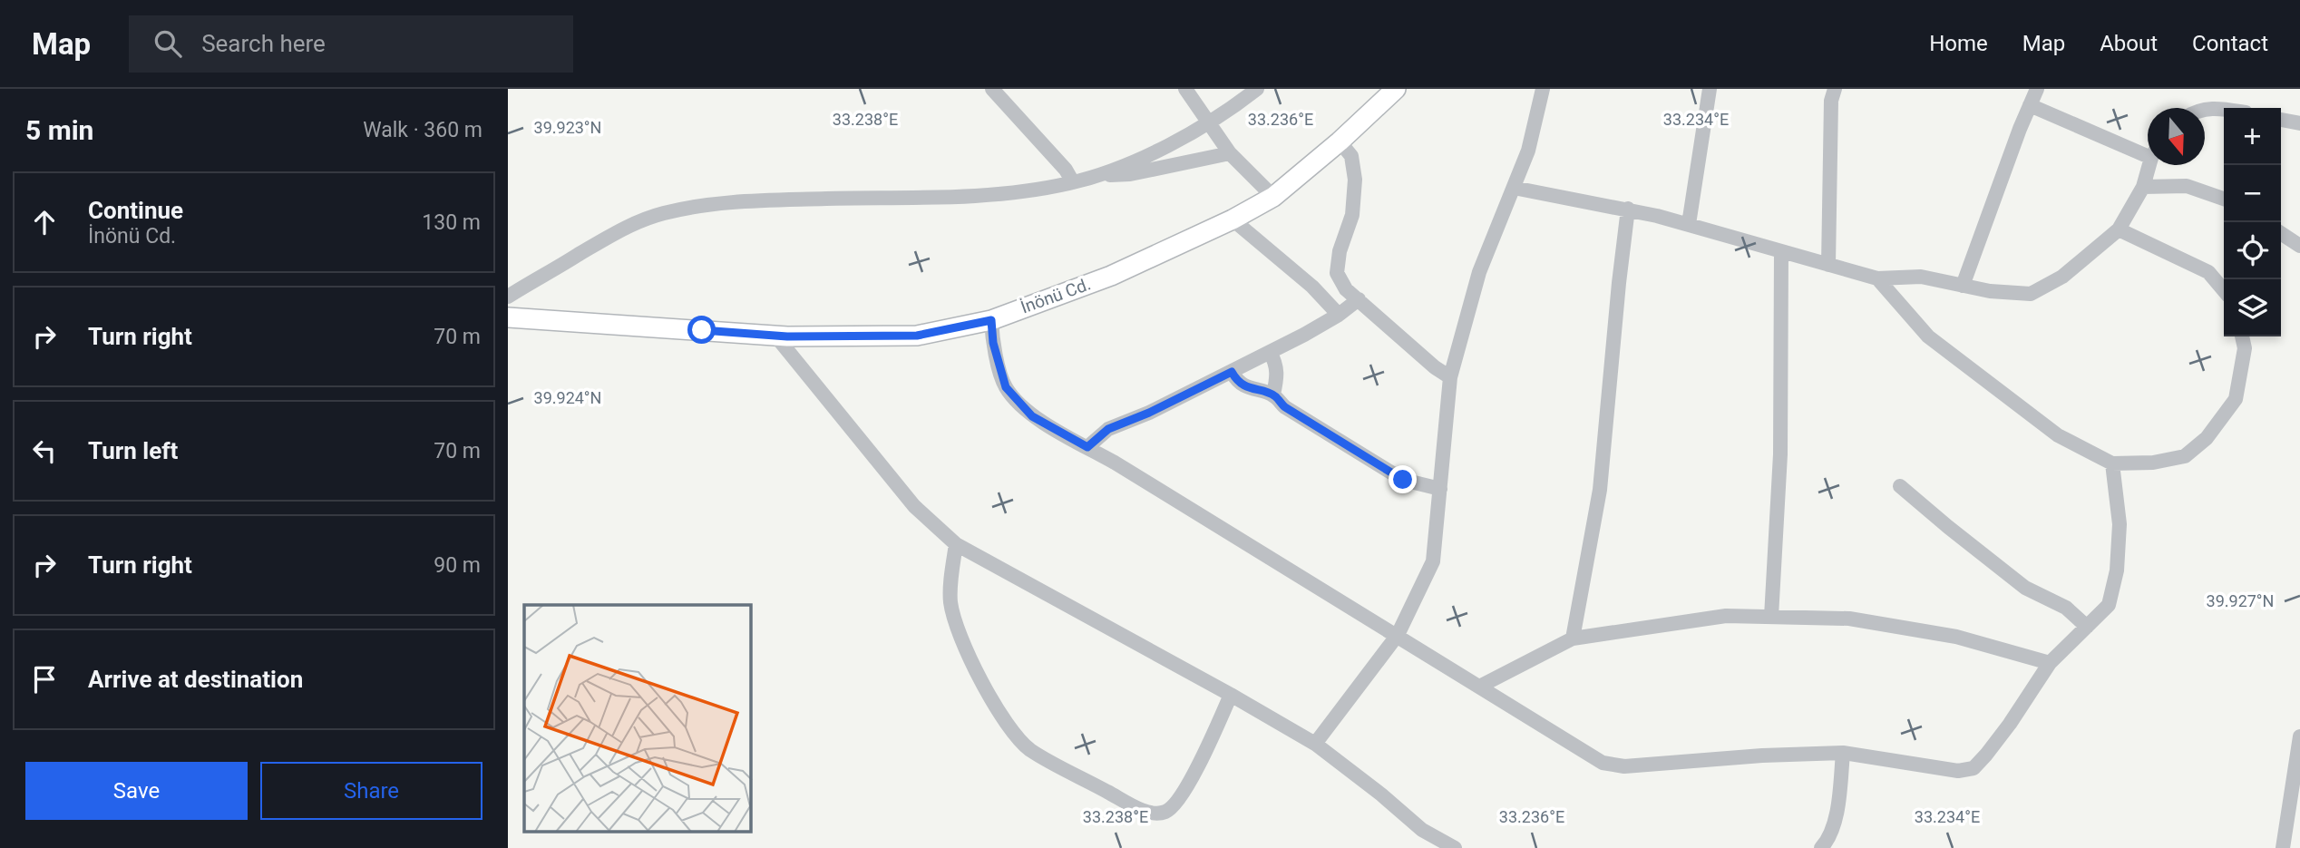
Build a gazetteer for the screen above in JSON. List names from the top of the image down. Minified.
{"streets":{"street":["İnönü Cd."]},"north":"bottom","page":{"header":"Map","search":"Search here","nav":["Home","Map","About","Contact"],"heading":["5 min","Walk · 360 m"],"map_buttons":["+","−"],"list":[["Continue","İnönü Cd.","130 m"],["Turn right","70 m"],["Turn left","70 m"],["Turn right","90 m"],"Arrive at destination"],"buttons":["Save","Share"]},"coordinates":["33.238°E","33.236°E","33.234°E","39.923°N","39.924°N","39.927°N"]}
